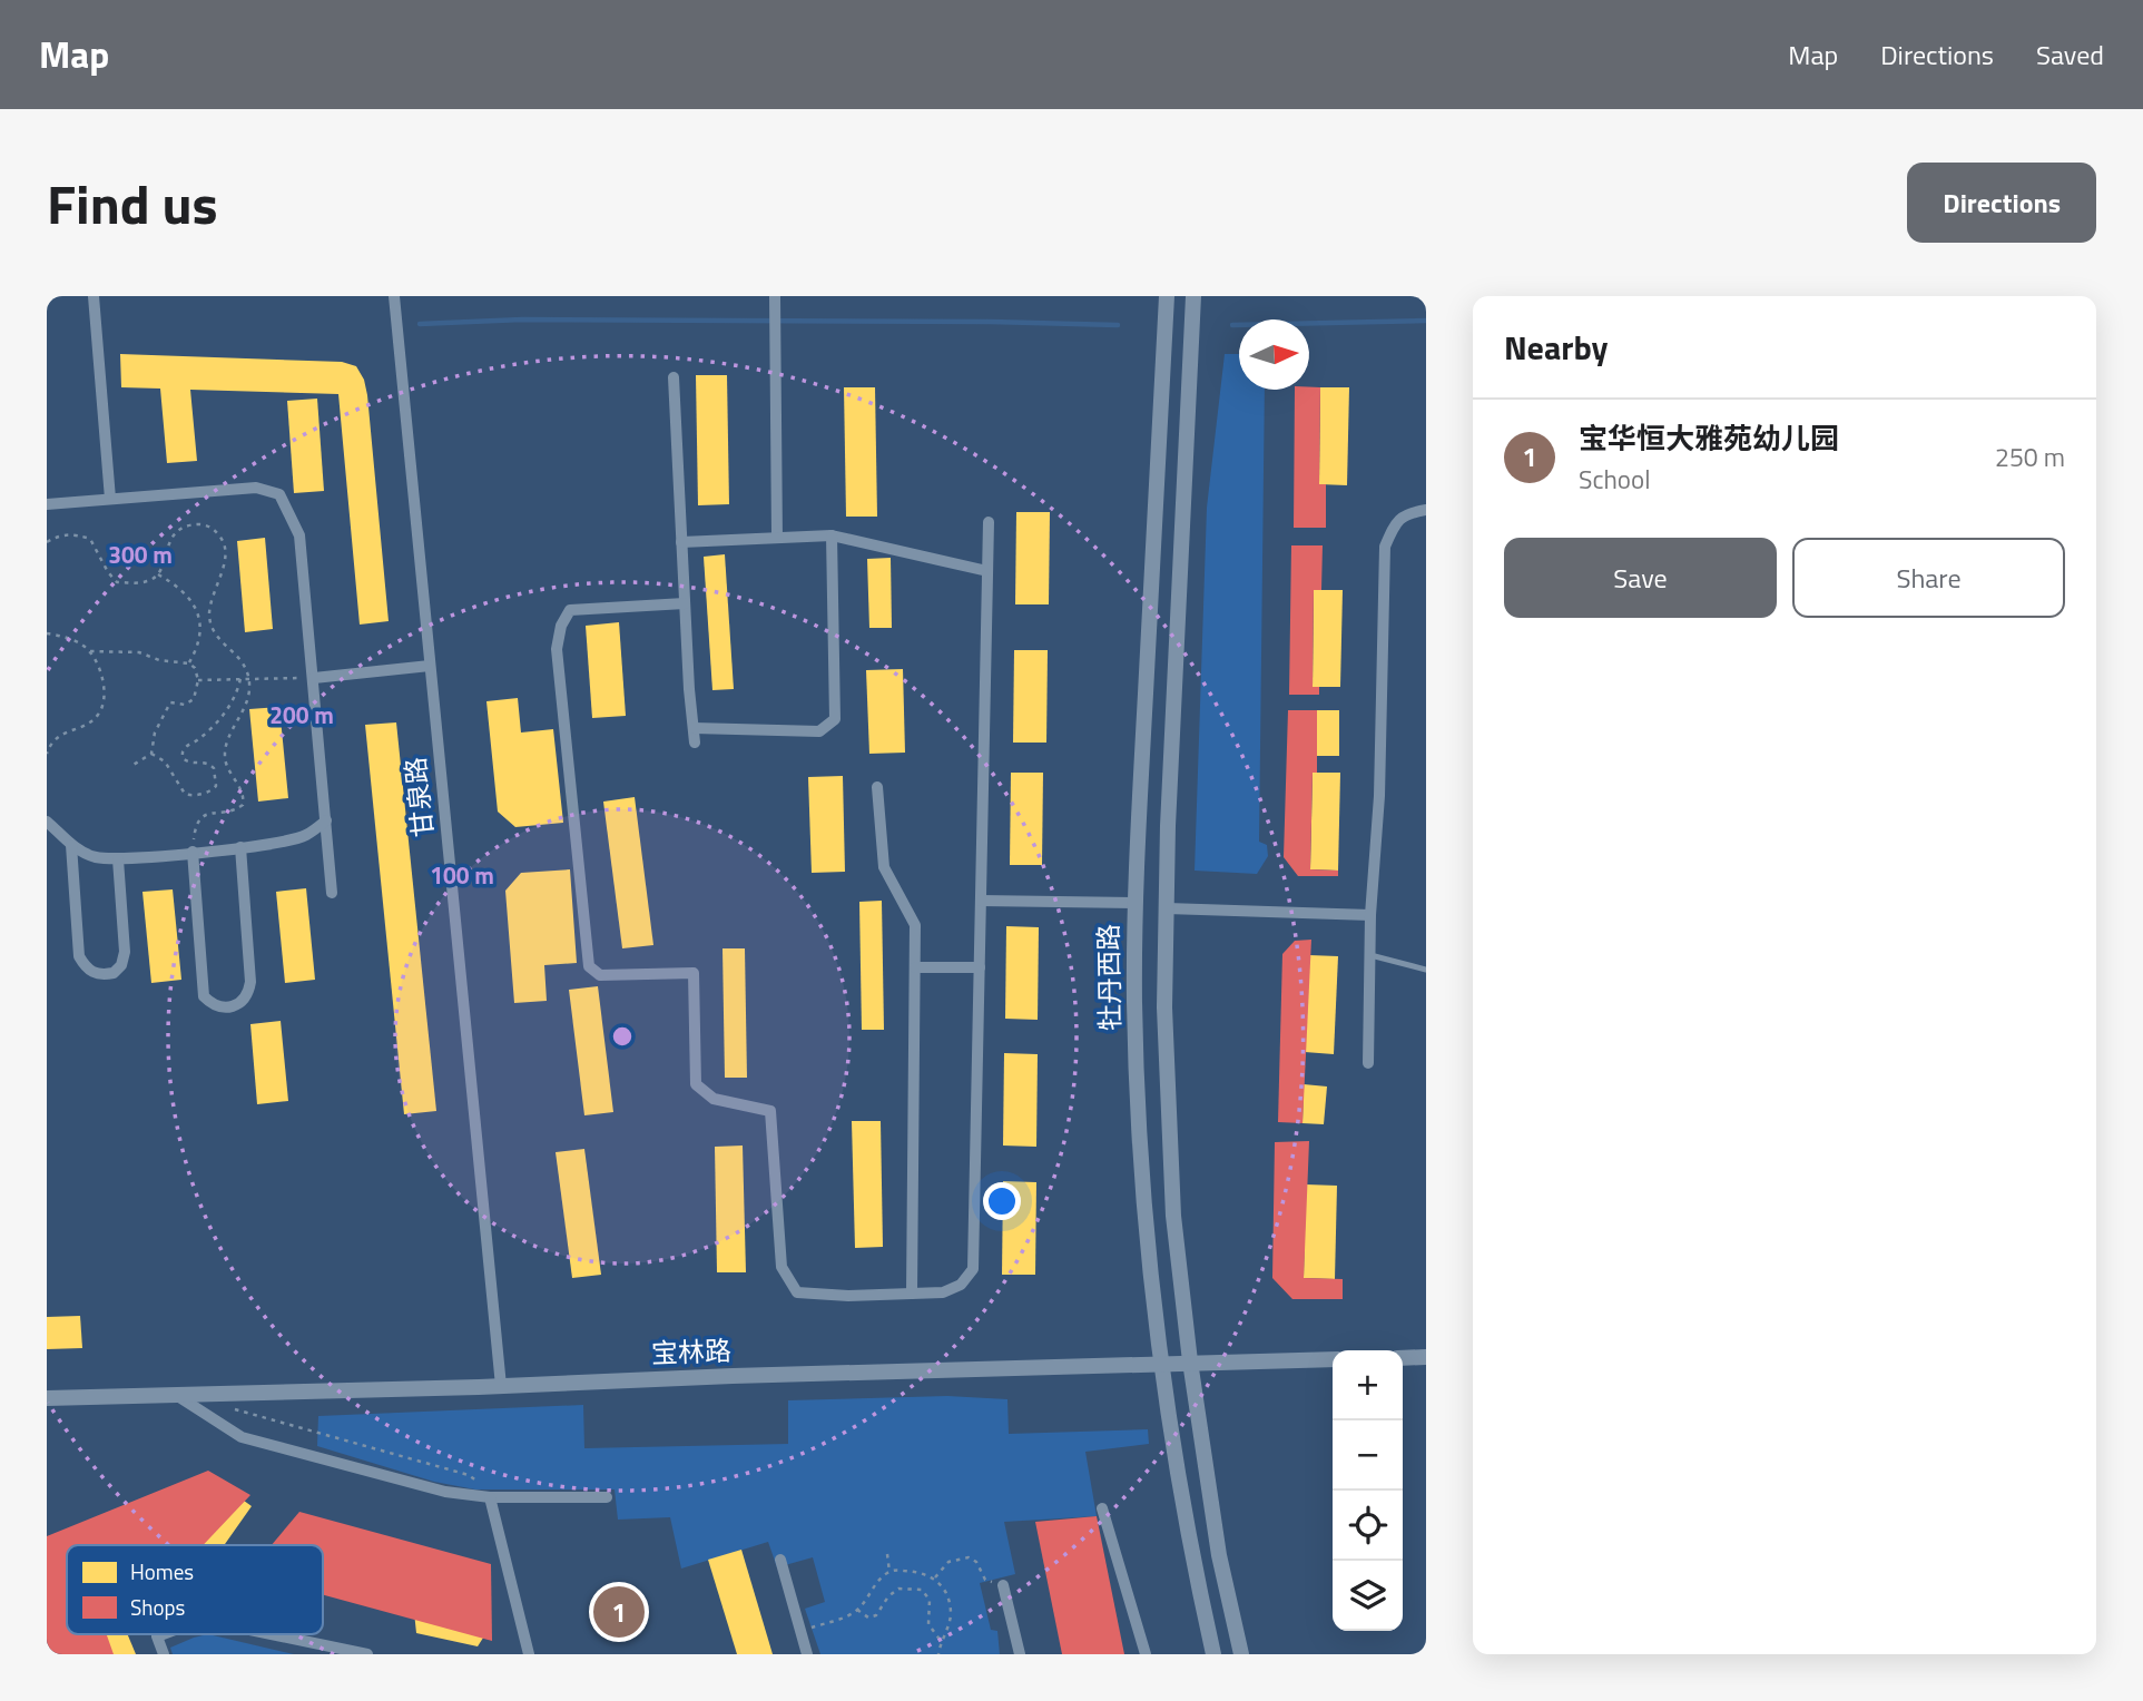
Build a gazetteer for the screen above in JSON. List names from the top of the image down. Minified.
{"streets":{"street":["甘泉路","牡丹西路","宝林路"]},"crossings":[["甘泉路","宝林路"],["牡丹西路","宝林路"]],"legend":["Homes","Shops"],"north":"right","page":{"header":"Map","nav":["Map","Directions","Saved"],"title":"Find us","buttons":["Directions",["Save","Share"]],"heading":"Nearby","list":[{"mark":"1","name":"宝华恒大雅苑幼儿园","note":"School","value":"250 m"}],"map_buttons":["+","−"],"pins":"1"},"rings":["300 m","200 m","100 m"]}
